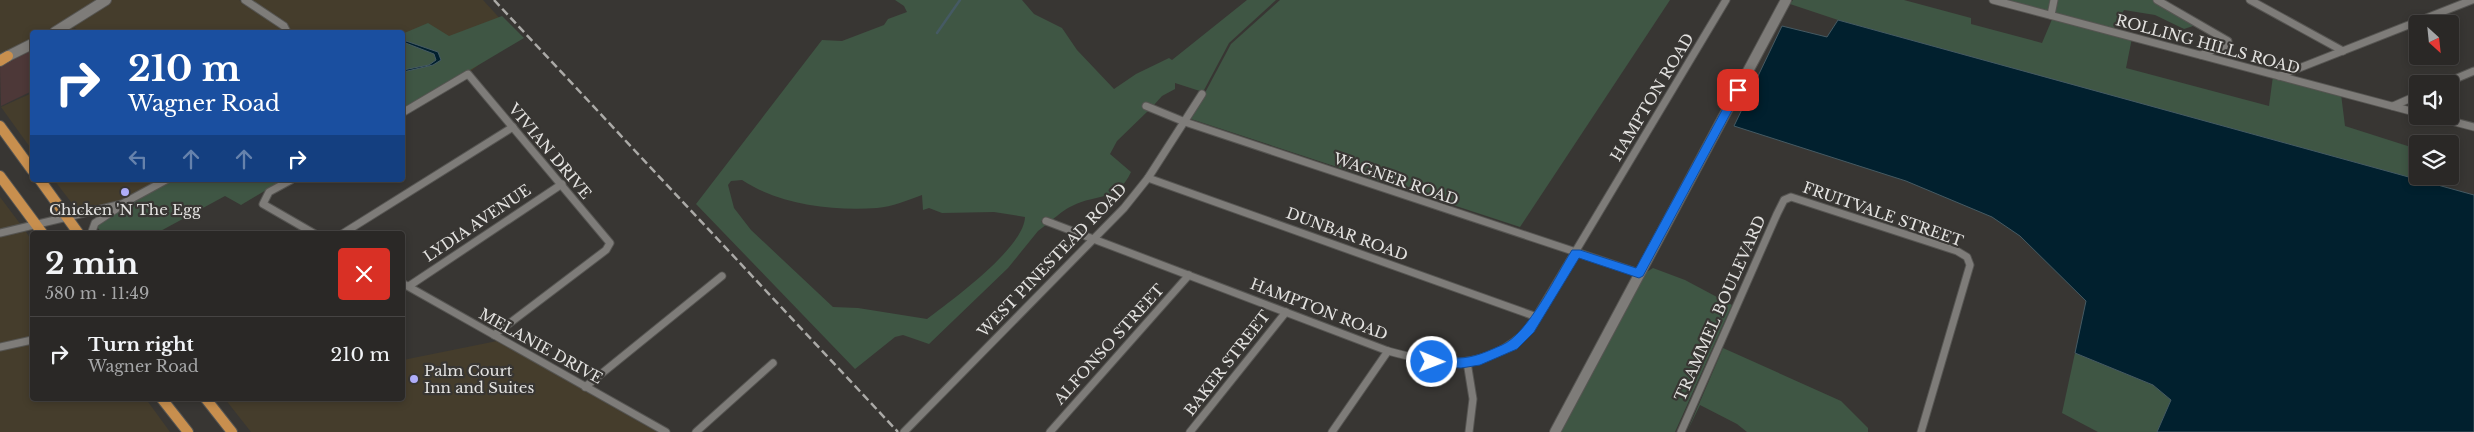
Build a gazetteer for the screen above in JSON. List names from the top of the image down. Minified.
{"streets":{"street":["ROLLING HILLS ROAD","HAMPTON ROAD","VIVIAN DRIVE","WAGNER ROAD","FRUITVALE STREET","LYDIA AVENUE","DUNBAR ROAD","WEST PINESTEAD ROAD","TRAMMEL BOULEVARD","ALFONSO STREET","MELANIE DRIVE","BAKER STREET"]},"crossings":[["HAMPTON ROAD","WAGNER ROAD"],["HAMPTON ROAD","DUNBAR ROAD"],["HAMPTON ROAD","WEST PINESTEAD ROAD"],["HAMPTON ROAD","ALFONSO STREET"],["HAMPTON ROAD","BAKER STREET"],["VIVIAN DRIVE","LYDIA AVENUE"],["VIVIAN DRIVE","MELANIE DRIVE"],["WAGNER ROAD","WEST PINESTEAD ROAD"],["FRUITVALE STREET","TRAMMEL BOULEVARD"],["LYDIA AVENUE","MELANIE DRIVE"],["DUNBAR ROAD","WEST PINESTEAD ROAD"]],"places":["Chicken 'N The Egg","Palm Court Inn and Suites"],"north":"bottom right","page":{"turn":["210 m","Wagner Road"],"heading":["2 min","580 m · 11:49"],"list":[{"name":"Turn right","note":"Wagner Road","value":"210 m"}]}}
